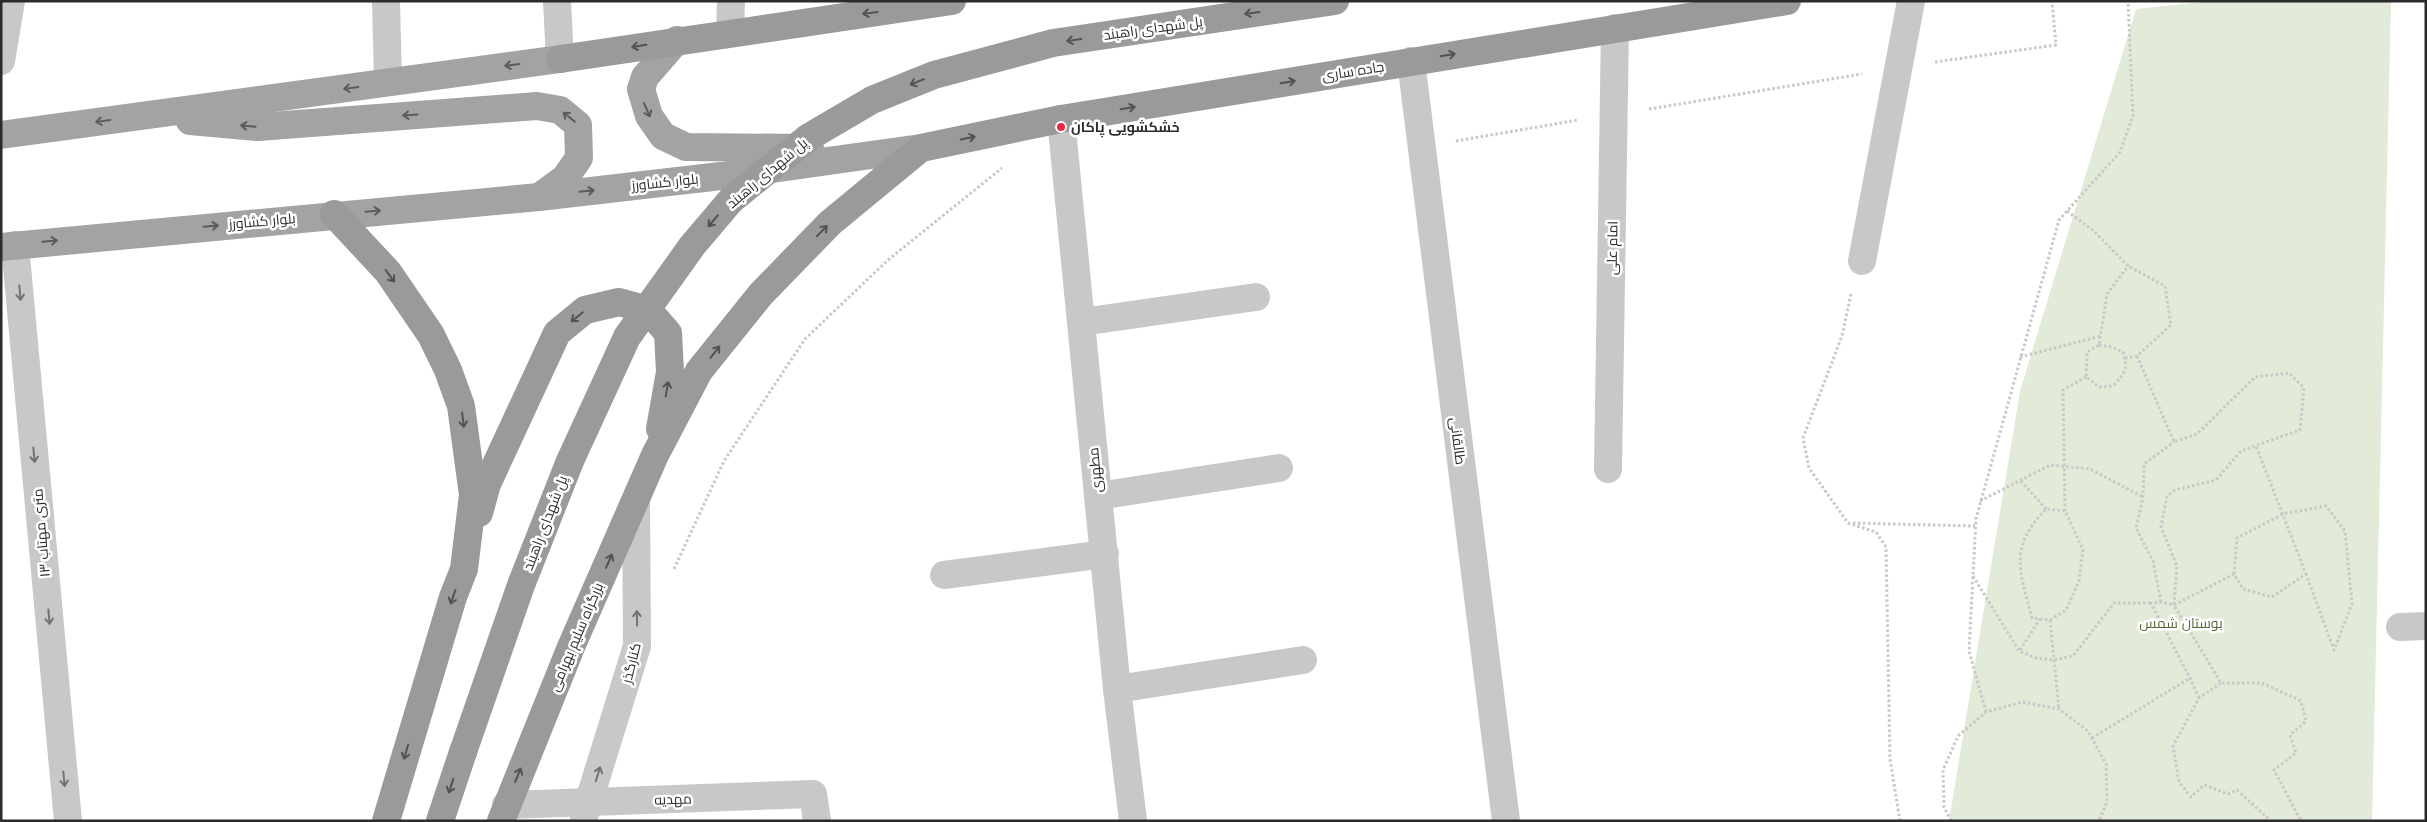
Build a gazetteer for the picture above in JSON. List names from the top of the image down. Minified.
{"streets":{"highway":["پل شهدای راهبند","جاده ساری","بزرگراه سلیم بهرامی"],"main road":["بلوار کشاورز"],"street":["امام علی","طالقانی","مطهری","۱۳ متری مهتاب","کنارگذر","مهدیه"]},"crossings":[["جاده ساری","بلوار کشاورز"],["جاده ساری","امام علی"],["جاده ساری","طالقانی"],["جاده ساری","مطهری"],["بلوار کشاورز","۱۳ متری مهتاب"],["بزرگراه سلیم بهرامی","کنارگذر"],["بزرگراه سلیم بهرامی","مهدیه"],["کنارگذر","مهدیه"]],"one_way":["جاده ساری","۱۳ متری مهتاب","کنارگذر"],"parks":["بوستان شمس"],"places":["خشکشویی پاکان"]}
